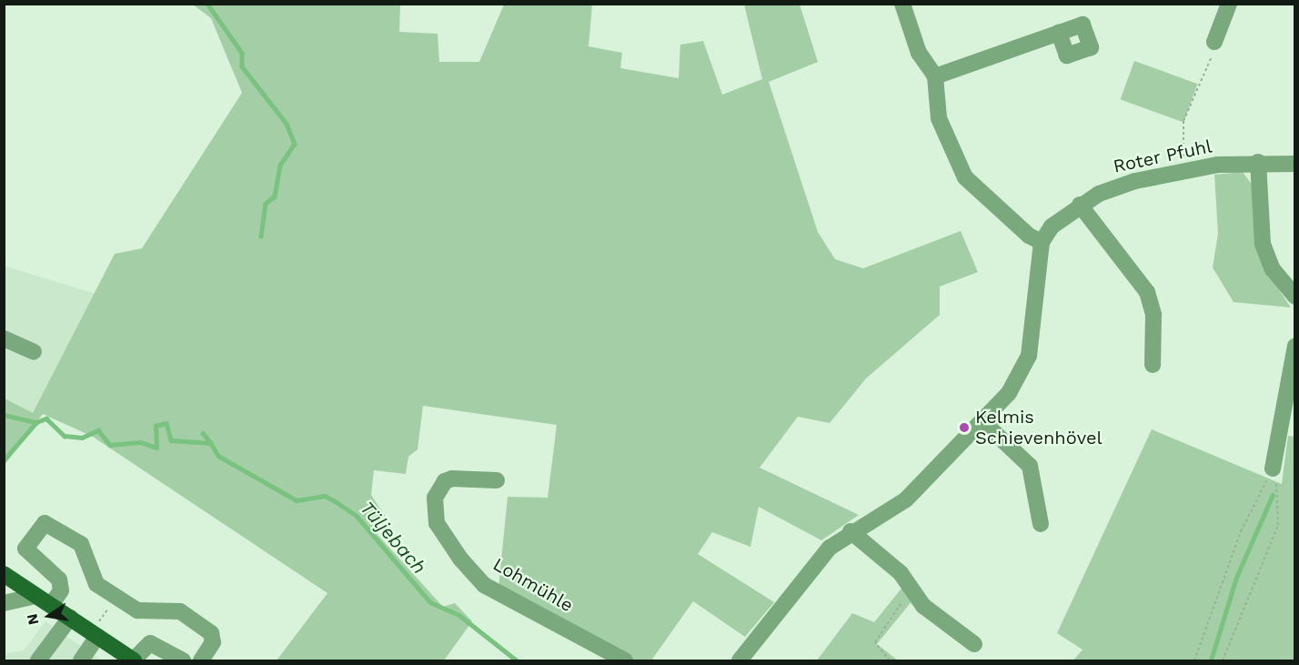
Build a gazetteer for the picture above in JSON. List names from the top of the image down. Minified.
{"streets":{"street":["Roter Pfuhl","Lohmühle"]},"water":["Tüljebach"],"places":["Kelmis Schievenhövel"],"north":"left"}
